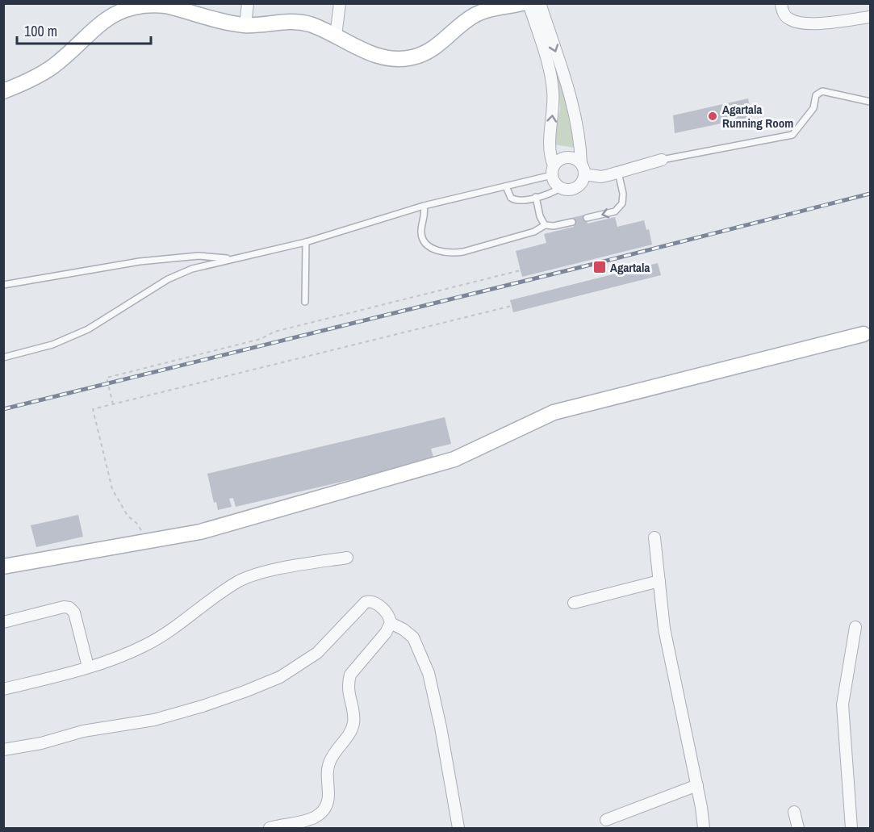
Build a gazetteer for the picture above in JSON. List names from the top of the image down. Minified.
{"places":{"other":["Agartala Running Room"],"transit":["Agartala"]},"scale_bar":"100 m"}
